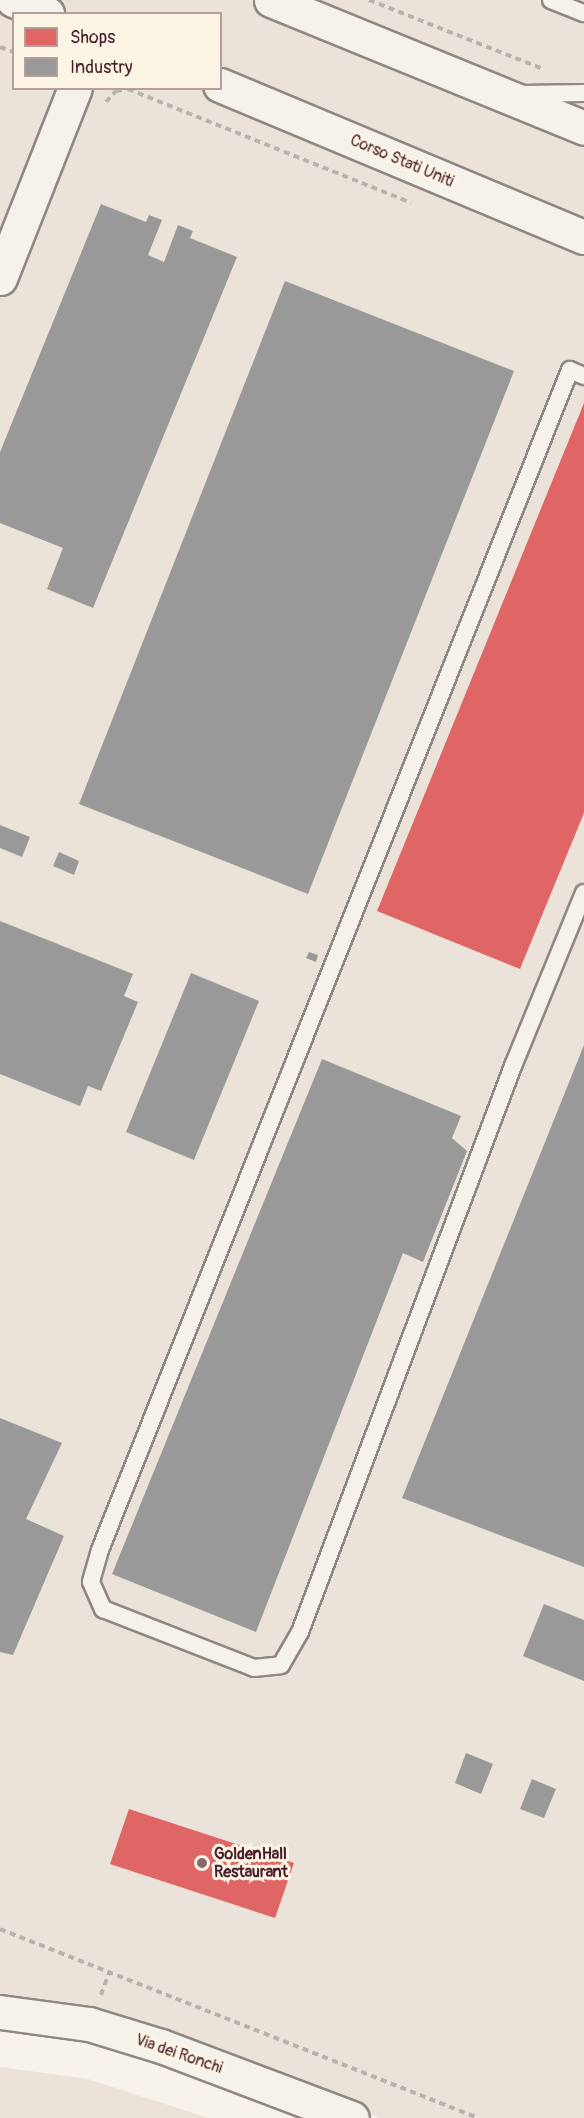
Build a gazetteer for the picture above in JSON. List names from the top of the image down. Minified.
{"streets":{"main road":["Corso Stati Uniti","Via dei Ronchi"]},"places":["GoldenHall Restaurant"],"legend":["Shops","Industry"]}
